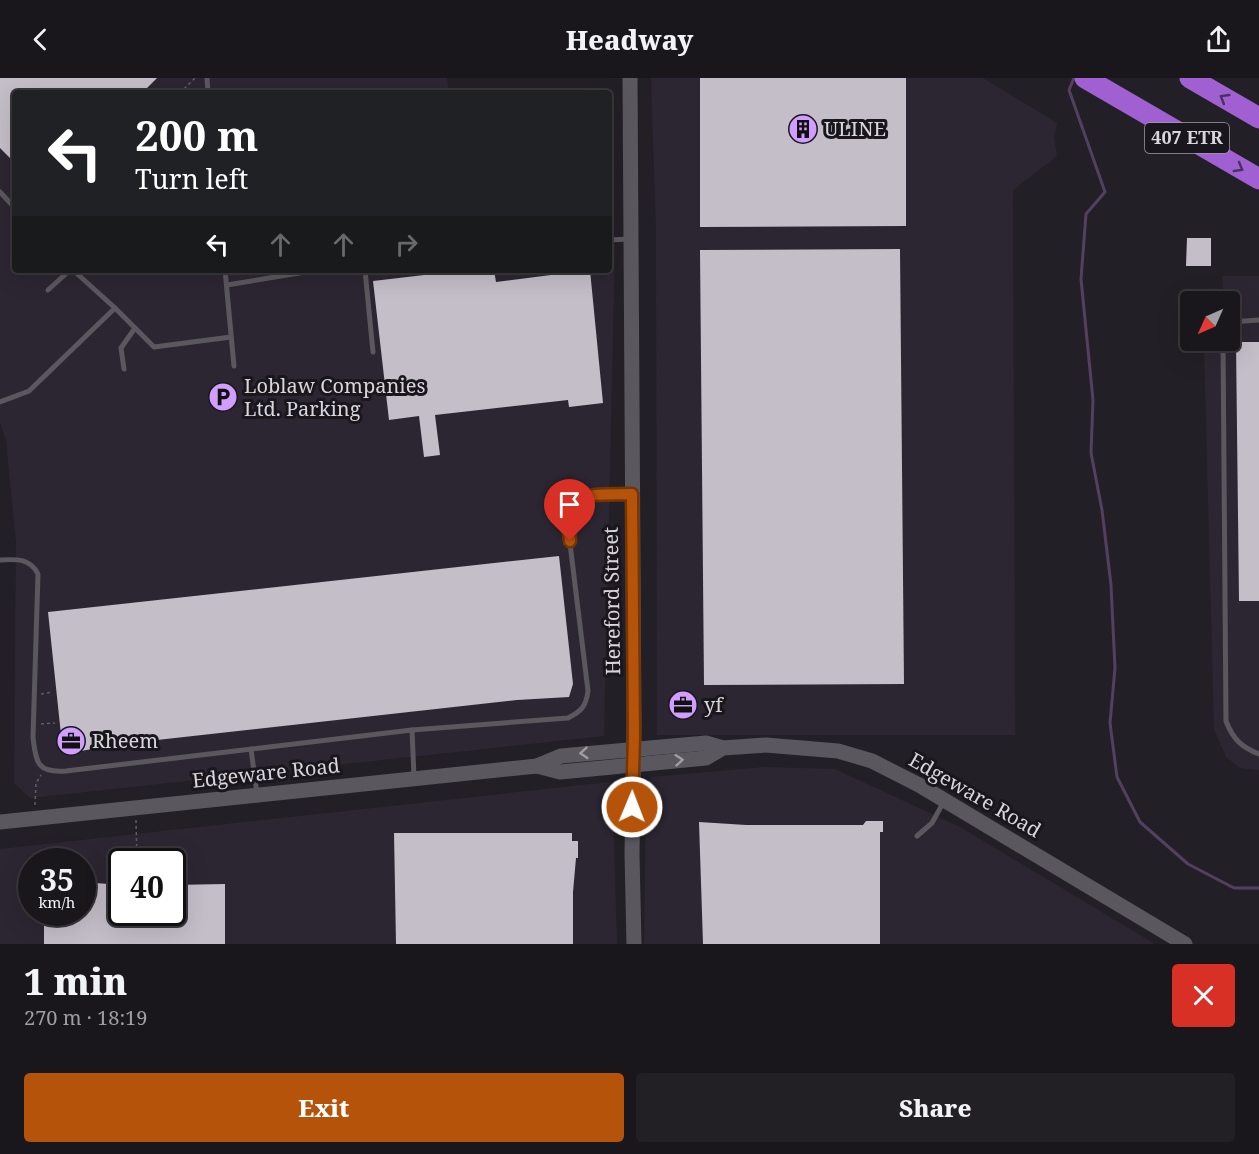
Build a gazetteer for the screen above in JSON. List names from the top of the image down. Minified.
{"streets":{"highway":["407 ETR"],"street":["Hereford Street","Edgeware Road"]},"crossings":[["Hereford Street","Edgeware Road"]],"places":{"building":["ULINE"],"parking":["Loblaw Companies Ltd. Parking"],"office":["yf","Rheem"]},"north":"bottom left","page":{"header":"Headway","turn":["200 m","Turn left"],"speed":"35 km/h","limit":"40","heading":["1 min","270 m · 18:19"],"buttons":["Exit","Share"]}}
